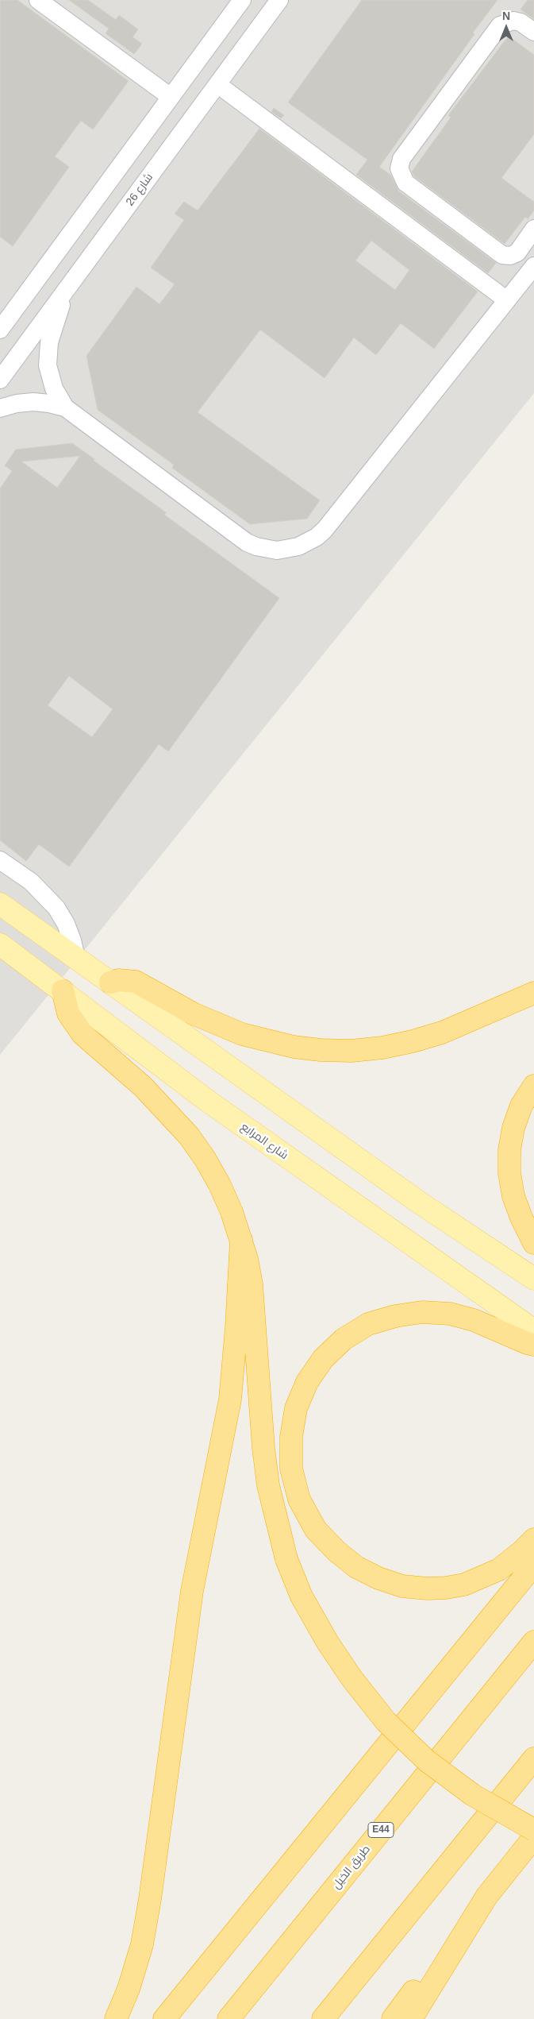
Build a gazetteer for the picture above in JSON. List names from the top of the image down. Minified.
{"streets":{"highway":["E44","طريق الخيل"],"main road":["شارع المرابع"],"street":["شارع 26"]},"north":"top"}
